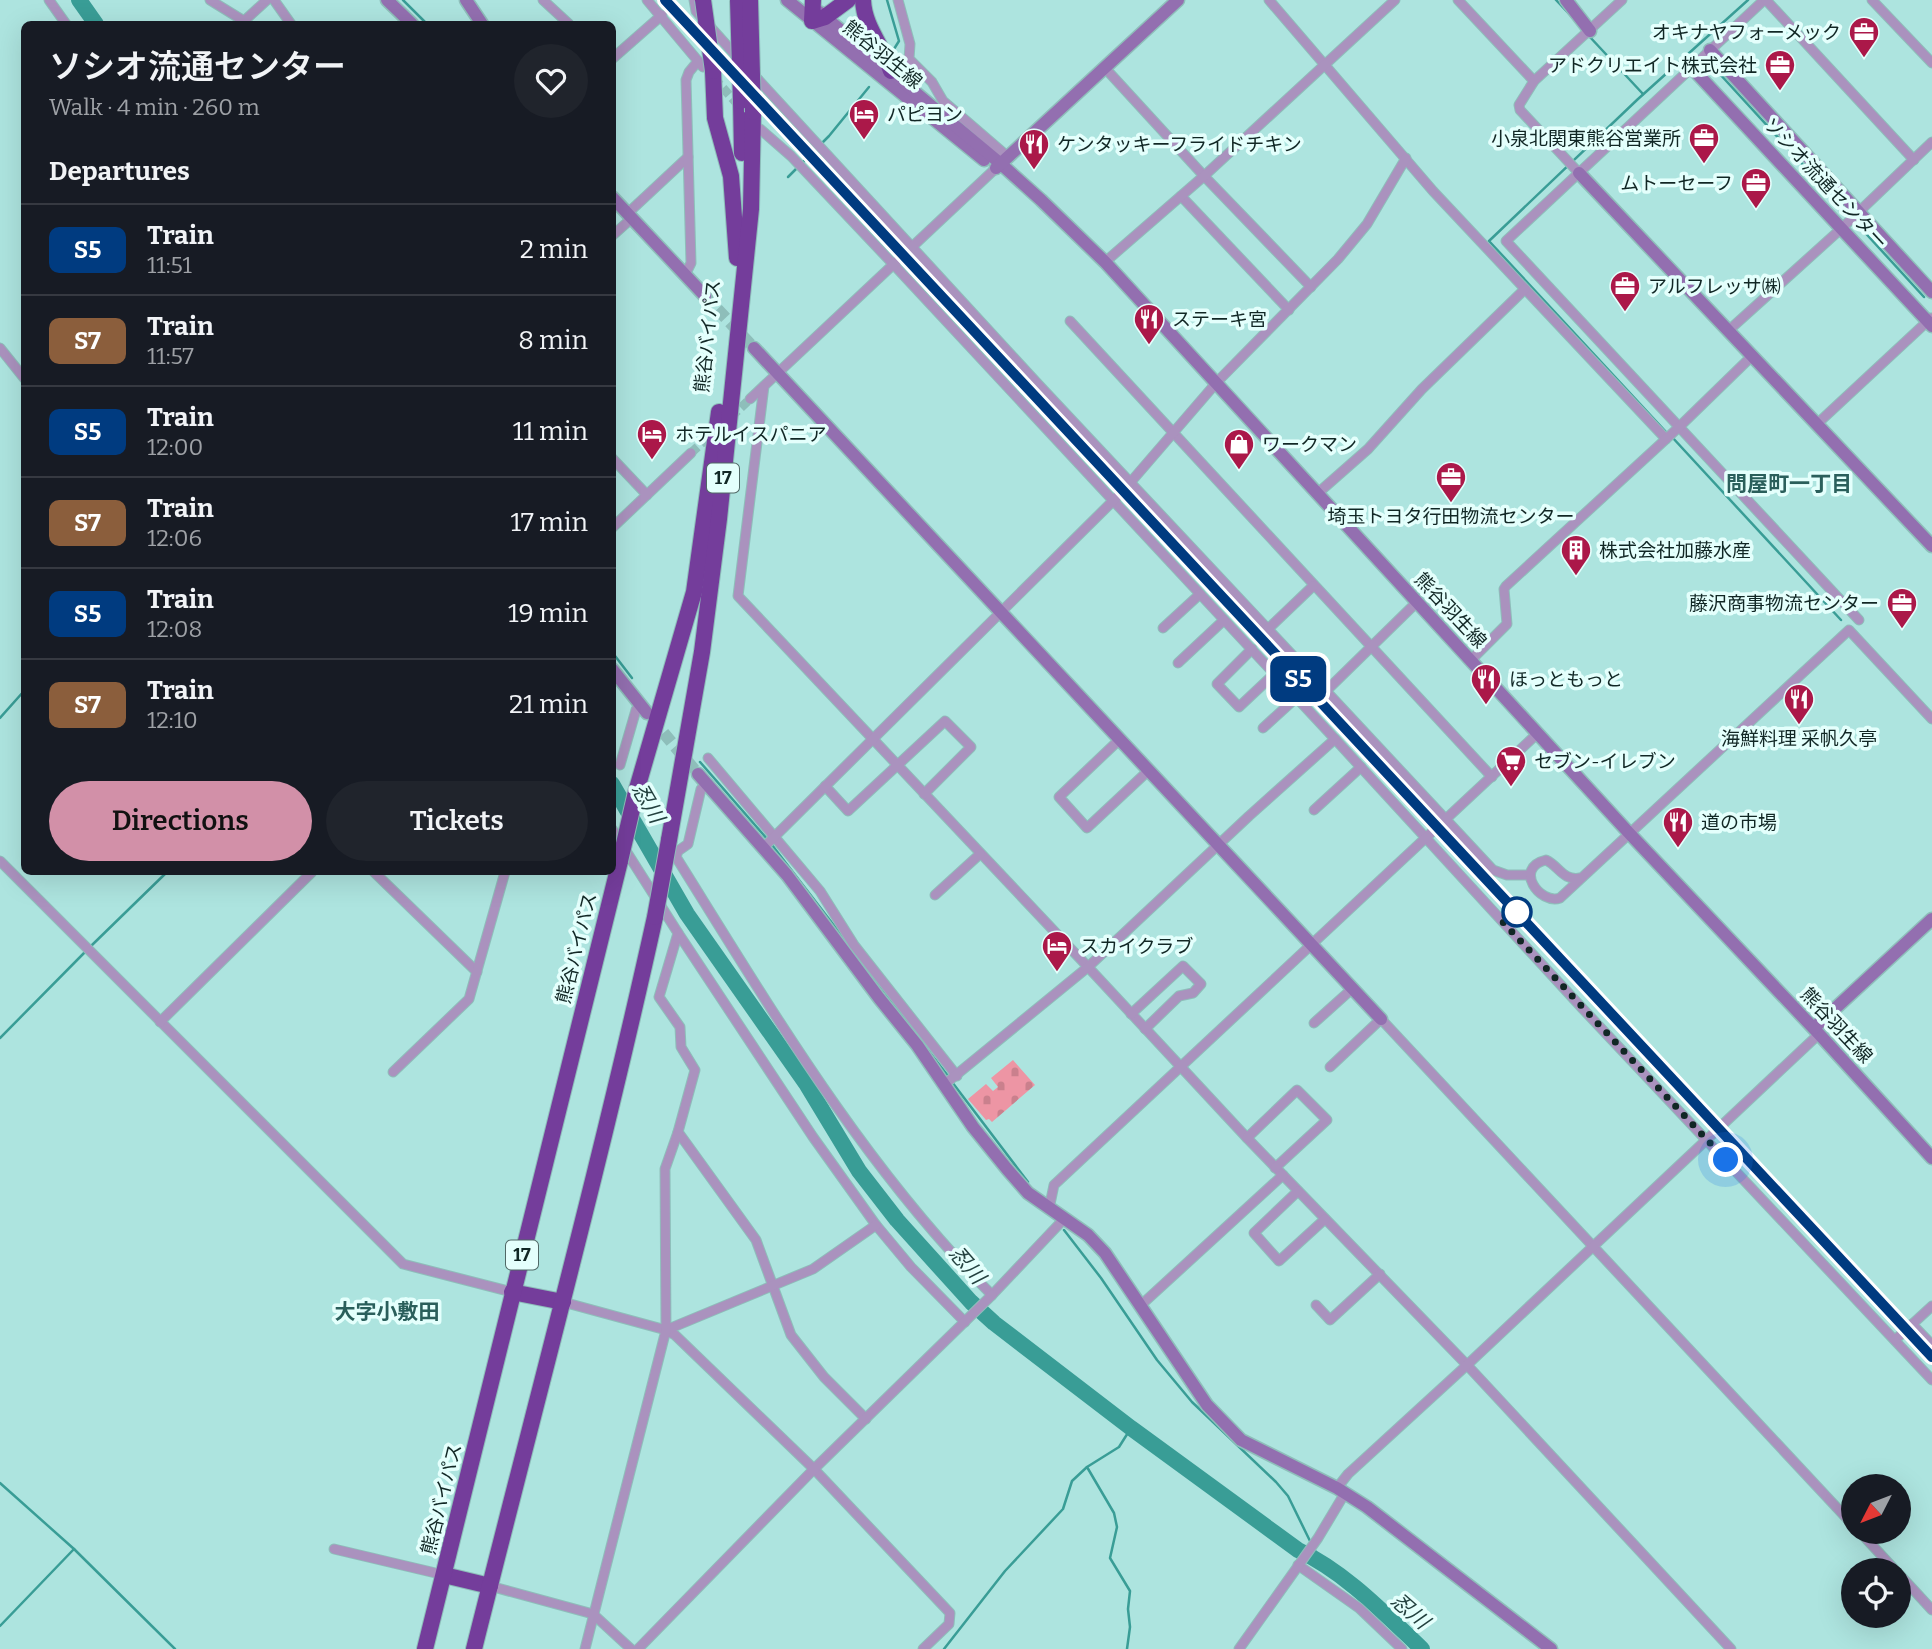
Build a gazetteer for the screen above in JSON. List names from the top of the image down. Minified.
{"streets":{"highway":["熊谷バイパス","17"],"street":["熊谷羽生線","ソシオ流通センター"]},"districts":["問屋町一丁目","大字小敷田"],"water":["忍川"],"places":{"office":["オキナヤフォーメック","アドクリエイト株式会社","小泉北関東熊谷営業所","ムトーセーフ","アルフレッサ㈱","埼玉トヨタ行田物流センター","藤沢商事物流センター"],"hotel":["パピヨン","ホテルイスパニア","スカイクラブ"],"restaurant":["ケンタッキーフライドチキン","ステーキ宮","ほっともっと","海鮮料理 采帆久亭","道の市場"],"shop":["ワークマン"],"building":["株式会社加藤水産"],"supermarket":["セブン-イレブン"]},"north":"bottom left","page":{"on_map":"S5","heading":[["ソシオ流通センター","Walk · 4 min · 260 m"],"Departures"],"list":[{"mark":"S5","name":"Train","note":"11:51","value":"2 min"},{"mark":"S7","name":"Train","note":"11:57","value":"8 min"},{"mark":"S5","name":"Train","note":"12:00","value":"11 min"},{"mark":"S7","name":"Train","note":"12:06","value":"17 min"},{"mark":"S5","name":"Train","note":"12:08","value":"19 min"},{"mark":"S7","name":"Train","note":"12:10","value":"21 min"}],"buttons":["Directions","Tickets"]}}
